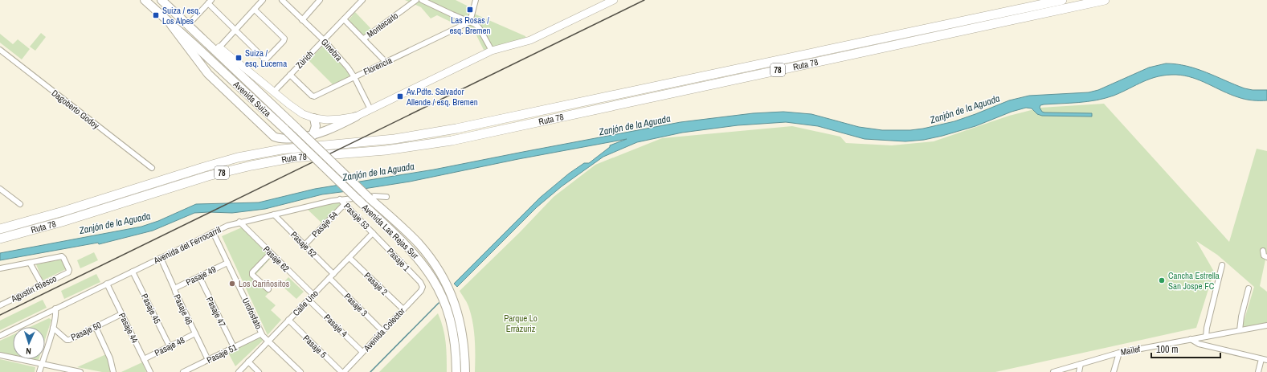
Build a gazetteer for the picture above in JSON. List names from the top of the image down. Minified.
{"streets":{"highway":["Ruta 78","78"],"main road":["Avenida Suiza","Avenida Las Rejas Sur"],"street":["Montecarlo","Ginebra","Zúrich","Florencia","Dagoberto Godoy","Pasaje 53","Pasaje 54","Pasaje 52","Avenida del Ferrocarril","Pasaje 62","Pasaje 1","Pasaje 49","Pasaje 2","Agustín Riesco","Calle Uno","Pasaje 3","Pasaje 45","Pasaje 46","Pasaje 47","Urofosfato","Pasaje 4","Pasaje 44","Avenida Colector","Pasaje 50","Pasaje 48","Pasaje 5","Mailef","Pasaje 51"]},"crossings":[["Ginebra","Zúrich"],["Ginebra","Florencia"],["Ginebra","Avenida Suiza"],["Zúrich","Florencia"],["Zúrich","Avenida Suiza"],["Avenida Suiza","Avenida Las Rejas Sur"],["Pasaje 53","Pasaje 54"],["Pasaje 53","Avenida del Ferrocarril"],["Pasaje 53","Pasaje 1"],["Pasaje 53","Calle Uno"],["Pasaje 54","Pasaje 52"],["Pasaje 52","Avenida del Ferrocarril"],["Pasaje 52","Calle Uno"],["Avenida del Ferrocarril","Pasaje 62"],["Avenida del Ferrocarril","Pasaje 45"],["Avenida del Ferrocarril","Pasaje 46"],["Avenida del Ferrocarril","Urofosfato"],["Avenida del Ferrocarril","Pasaje 44"],["Pasaje 62","Calle Uno"],["Pasaje 1","Calle Uno"],["Pasaje 1","Avenida Colector"],["Pasaje 49","Pasaje 46"],["Pasaje 49","Pasaje 47"],["Pasaje 49","Urofosfato"],["Pasaje 2","Calle Uno"],["Pasaje 2","Avenida Colector"],["Calle Uno","Pasaje 3"],["Calle Uno","Urofosfato"],["Calle Uno","Pasaje 4"],["Calle Uno","Pasaje 5"],["Pasaje 3","Avenida Colector"],["Pasaje 45","Pasaje 48"],["Pasaje 46","Pasaje 48"],["Pasaje 46","Pasaje 51"],["Pasaje 47","Pasaje 51"],["Pasaje 4","Avenida Colector"],["Pasaje 44","Pasaje 50"],["Pasaje 44","Pasaje 48"],["Avenida Colector","Pasaje 5"]],"water":["Zanjón de la Aguada"],"parks":["Parque Lo Errázuriz"],"places":{"transit":["Las Rosas / esq. Bremen","Suiza / esq. Los Alpes","Suiza / esq. Lucerna","Av.Pdte. Salvador Allende / esq. Bremen"],"other":["Cancha Estrella San Jospe FC","Los Cariñositos"]},"scale_bar":"100 m","north":"bottom"}
